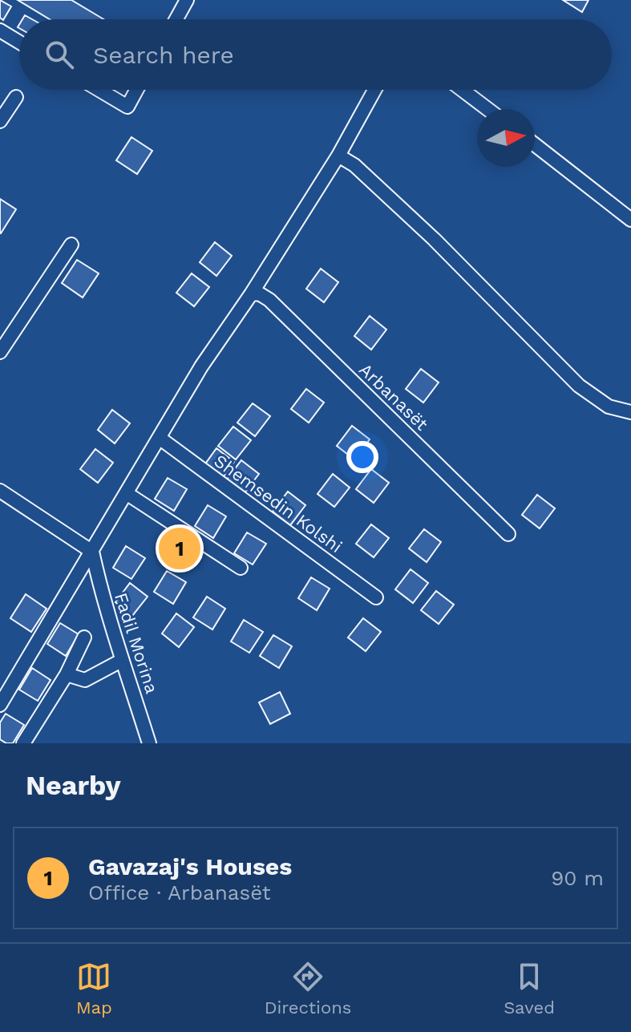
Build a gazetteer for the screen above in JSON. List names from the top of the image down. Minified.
{"streets":{"street":["Arbanasët","Shemsedin Kolshi","Fadil Morina"]},"north":"right","page":{"search":"Search here","pins":"1","heading":"Nearby","list":[{"mark":"1","name":"Gavazaj's Houses","note":"Office · Arbanasët","value":"90 m"}],"nav":["Map","Directions","Saved"]}}
